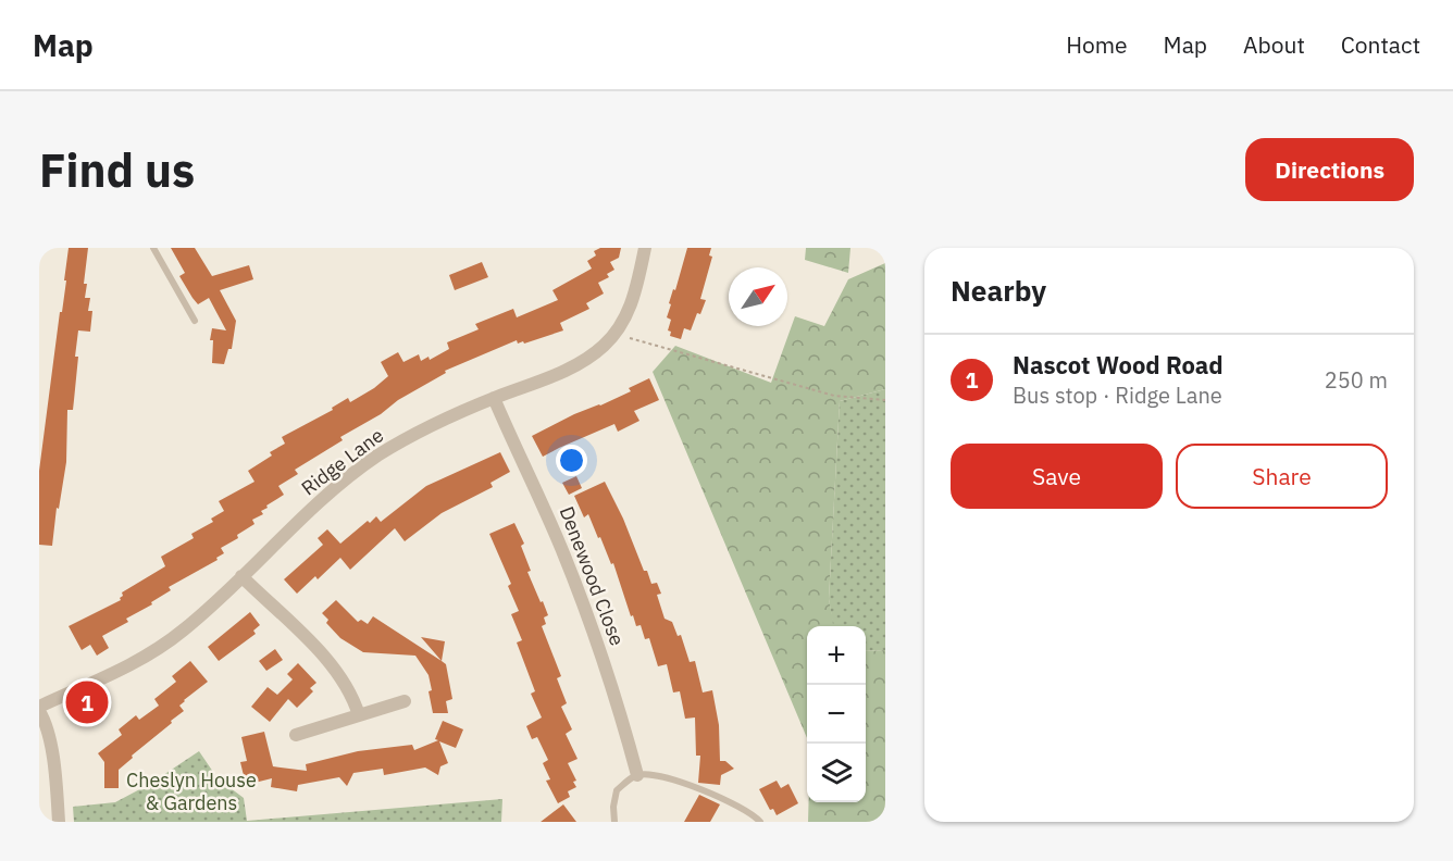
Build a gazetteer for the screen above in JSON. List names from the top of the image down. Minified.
{"streets":{"street":["Ridge Lane","Denewood Close"]},"crossings":[["Ridge Lane","Denewood Close"]],"parks":["Cheslyn House & Gardens"],"north":"top right","page":{"header":"Map","nav":["Home","Map","About","Contact"],"buttons":["Directions",["Save","Share"]],"title":"Find us","heading":"Nearby","list":[{"mark":"1","name":"Nascot Wood Road","note":"Bus stop · Ridge Lane","value":"250 m"}],"map_buttons":["+","−"],"pins":"1"}}
